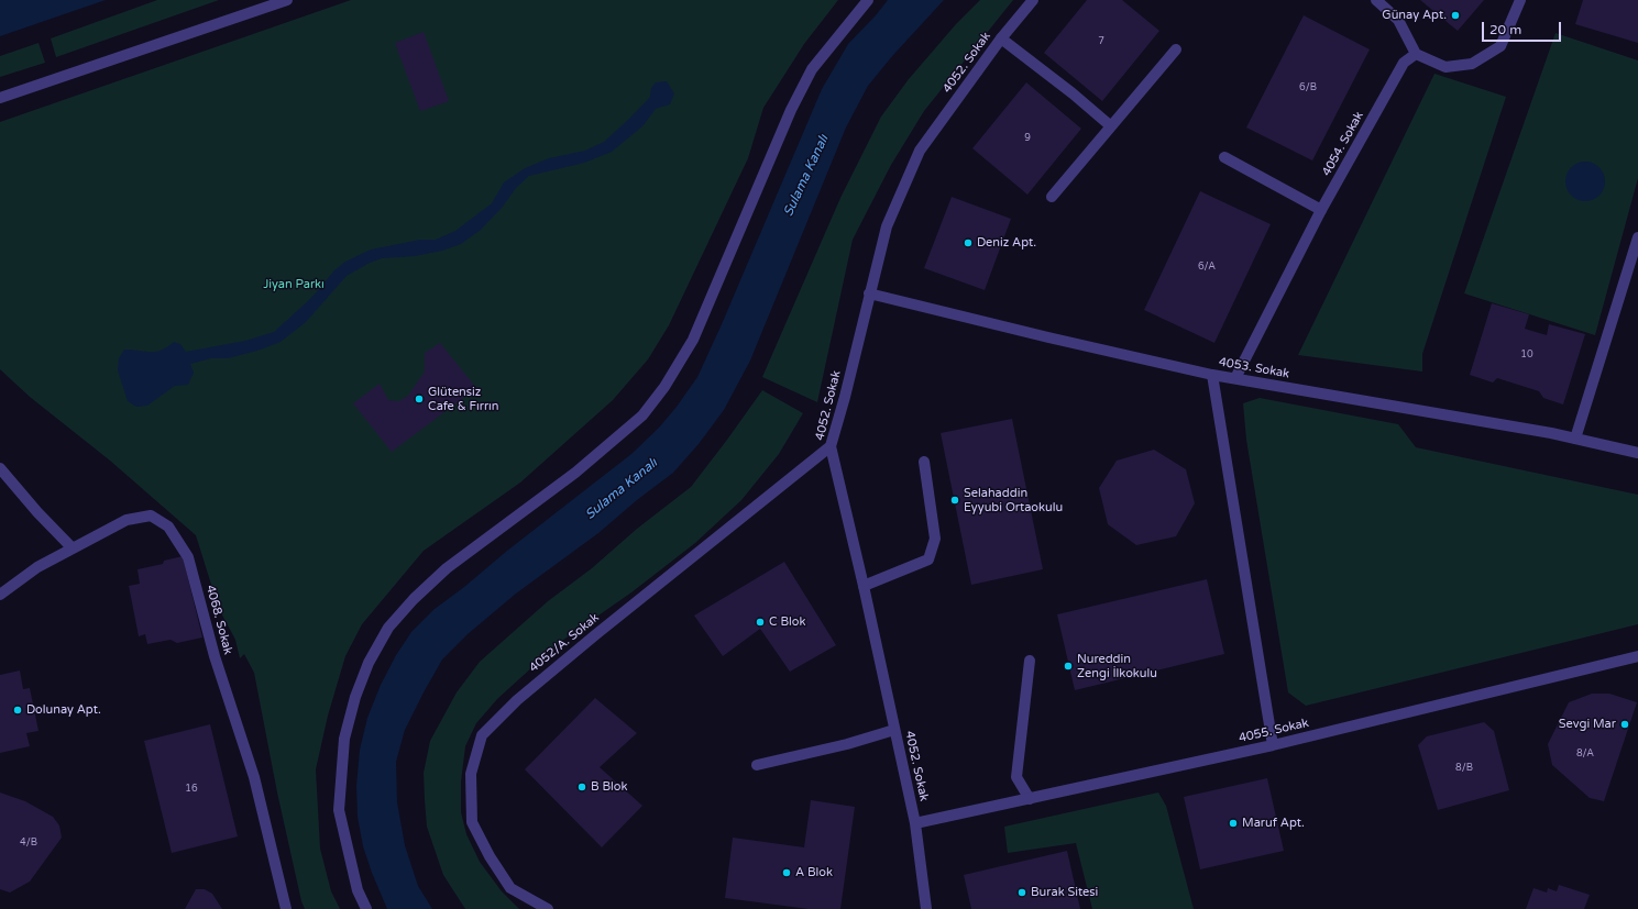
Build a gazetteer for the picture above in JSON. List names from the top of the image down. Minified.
{"streets":{"street":["4052. Sokak","4054. Sokak","4053. Sokak","4068. Sokak","4052/A. Sokak","4055. Sokak"]},"crossings":[["4052. Sokak","4053. Sokak"],["4052. Sokak","4052/A. Sokak"],["4052. Sokak","4055. Sokak"],["4054. Sokak","4053. Sokak"]],"water":["Sulama Kanalı"],"parks":["Jiyan Parkı"],"places":["Günay Apt.","Deniz Apt.","Glütensiz Cafe & Fırrın","Selahaddin Eyyubi Ortaokulu","C Blok","Nureddin Zengi İlkokulu","Dolunay Apt.","Sevgi Mar","B Blok","Maruf Apt.","A Blok","Burak Sitesi"],"house_numbers":["7","6/B","9","6/A","10","8/A","8/B","16","4/B"],"scale_bar":"20 m"}
